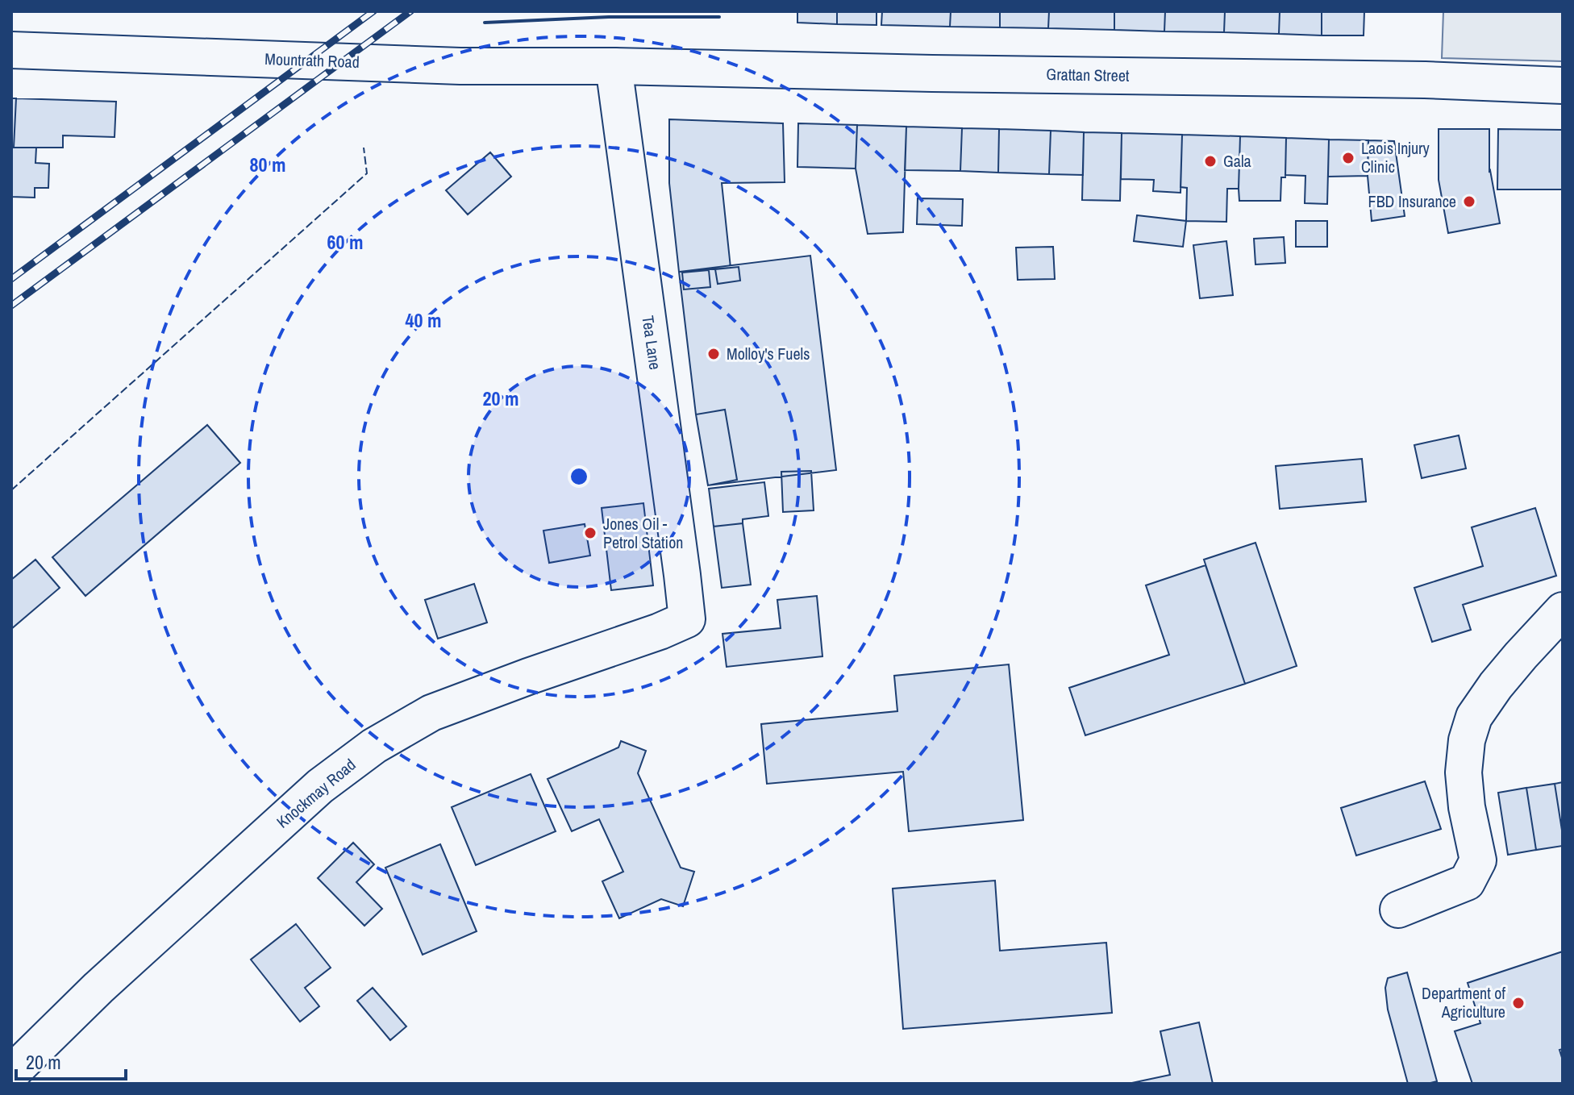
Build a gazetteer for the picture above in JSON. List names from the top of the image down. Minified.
{"streets":{"street":["Mountrath Road","Grattan Street","Tea Lane","Knockmay Road"]},"crossings":[["Mountrath Road","Grattan Street"],["Mountrath Road","Tea Lane"],["Grattan Street","Tea Lane"],["Tea Lane","Knockmay Road"]],"places":["Laois Injury Clinic","Gala","FBD Insurance","Molloy's Fuels","Jones Oil - Petrol Station","Department of Agriculture"],"scale_bar":"20 m","rings":["80 m","60 m","40 m","20 m"]}
